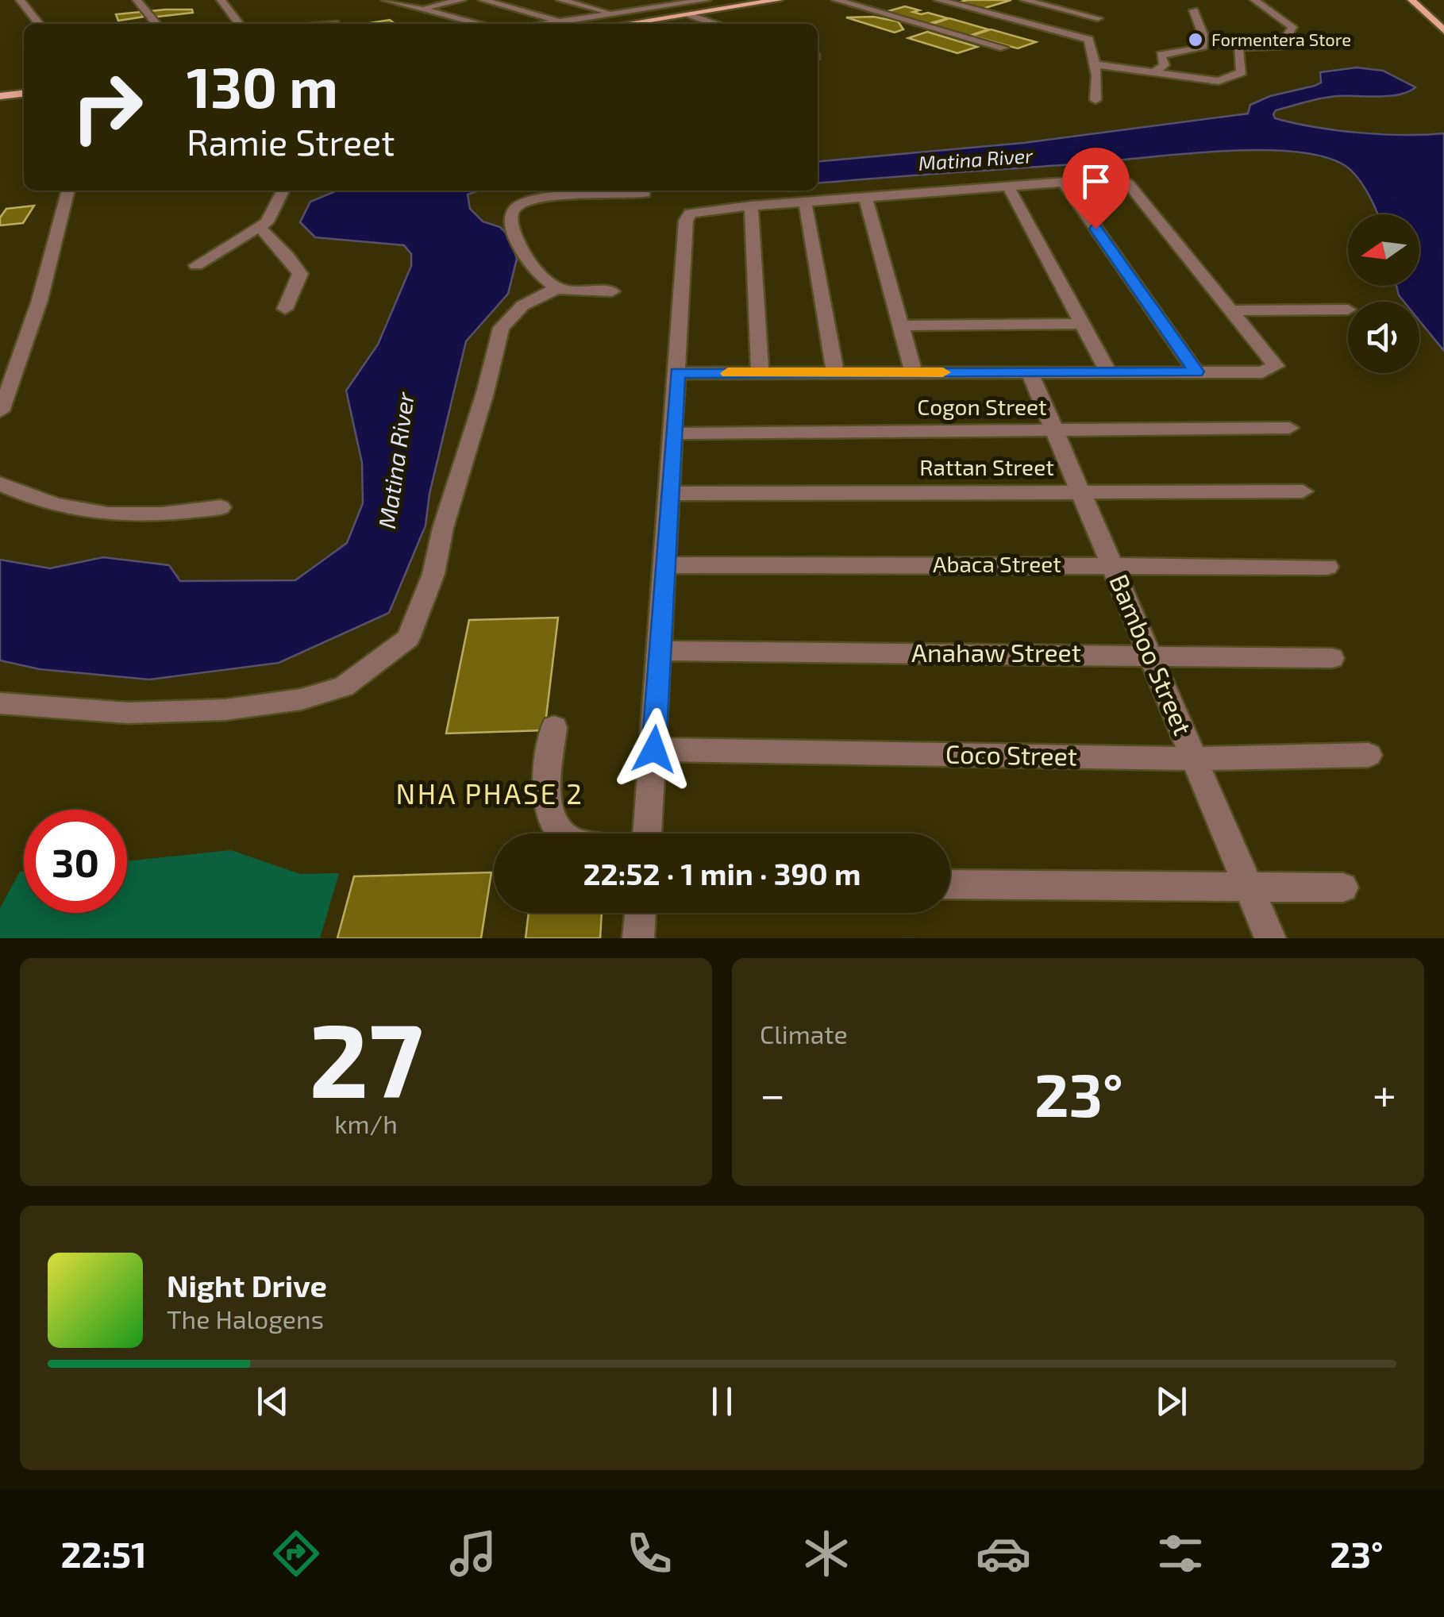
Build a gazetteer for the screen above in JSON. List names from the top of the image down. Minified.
{"streets":{"street":["Cogon Street","Rattan Street","Abaca Street","Anahaw Street","Bamboo Street","Coco Street"]},"crossings":[["Cogon Street","Bamboo Street"],["Rattan Street","Bamboo Street"],["Abaca Street","Bamboo Street"],["Anahaw Street","Bamboo Street"],["Bamboo Street","Coco Street"]],"districts":["NHA PHASE 2"],"water":["Matina River"],"places":["Formentera Store"],"north":"left","page":{"turn":["130 m","Ramie Street"],"limit":"30","trip":"22:52 · 1 min · 390 m","tile":[["27","km/h"],"Climate"],"heat":["−","23°","+"],"song":["Night Drive","The Halogens"],"tabs":["22:51","23°"]}}
